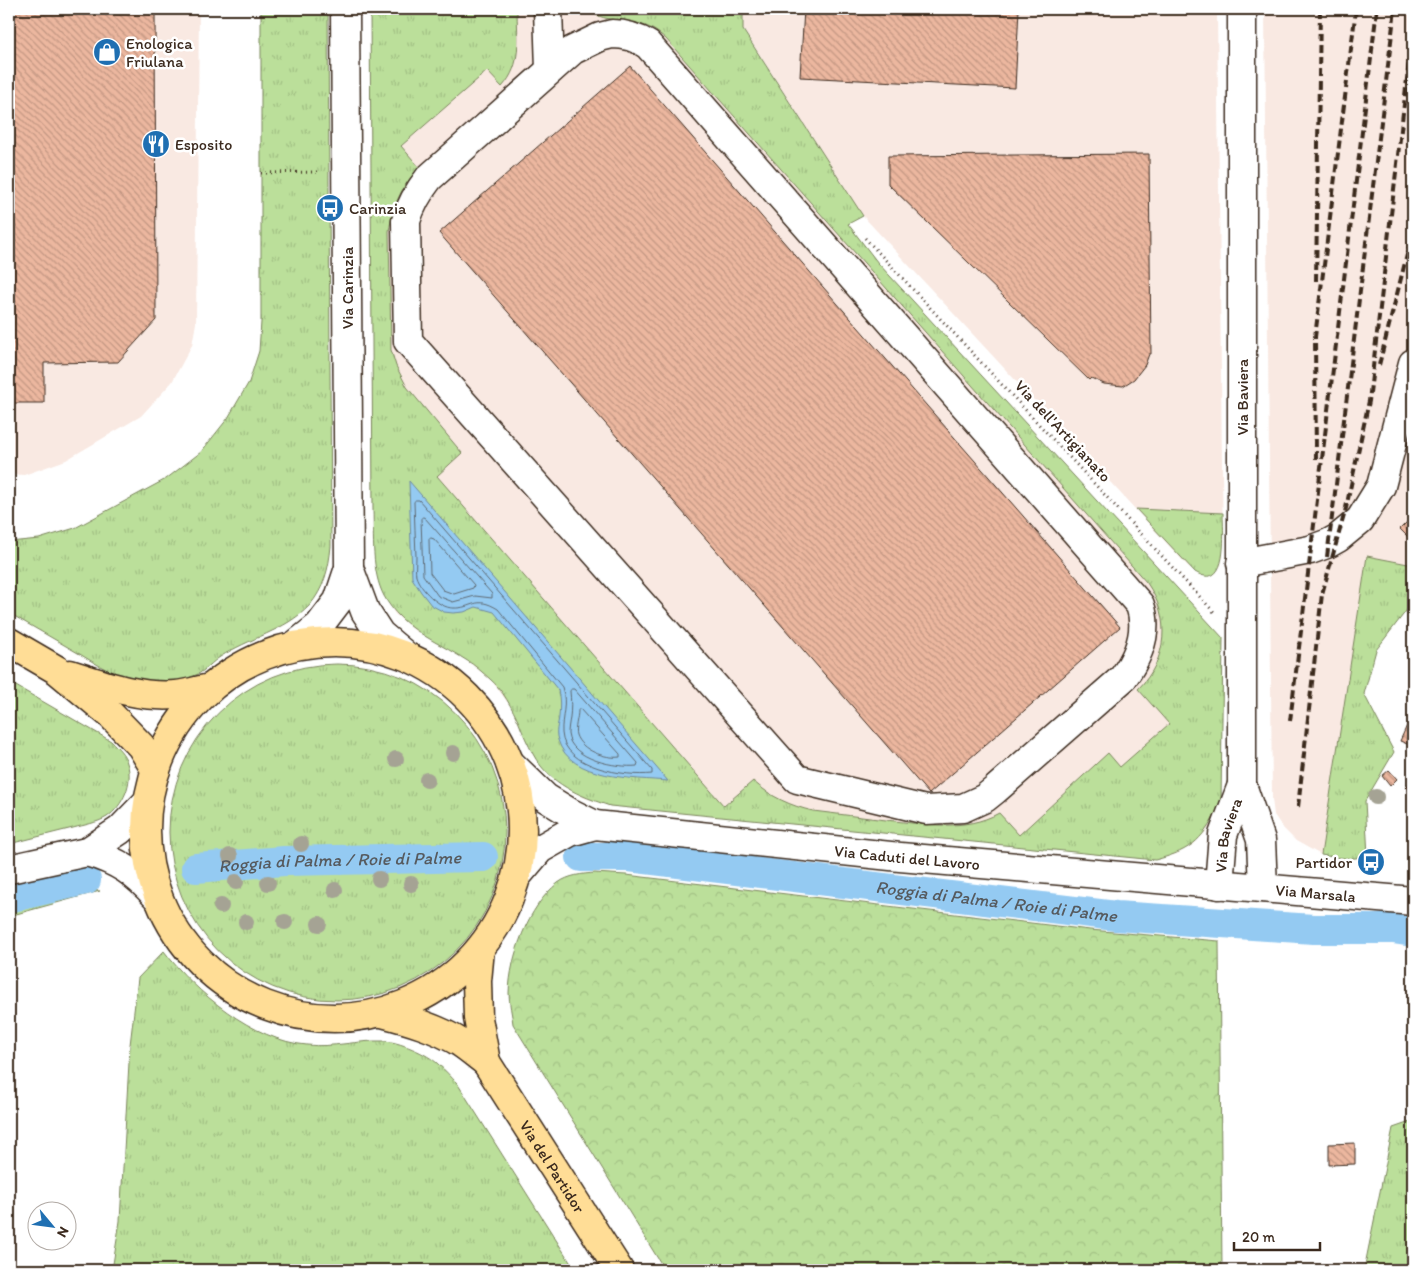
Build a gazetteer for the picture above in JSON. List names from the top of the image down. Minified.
{"streets":{"main road":["Via del Partidor"],"street":["Via Carinzia","Via Baviera","Via Caduti del Lavoro","Via Marsala"],"path":["Via dell'Artigianato"]},"crossings":[["Via Baviera","Via dell'Artigianato"],["Via Baviera","Via Caduti del Lavoro"],["Via Baviera","Via Marsala"],["Via Caduti del Lavoro","Via Marsala"]],"water":["Roggia di Palma / Roie di Palme"],"places":{"shop":["Enologica Friulana"],"restaurant":["Esposito"],"bus stop":["Carinzia","Partidor"]},"scale_bar":"20 m","north":"bottom right"}
